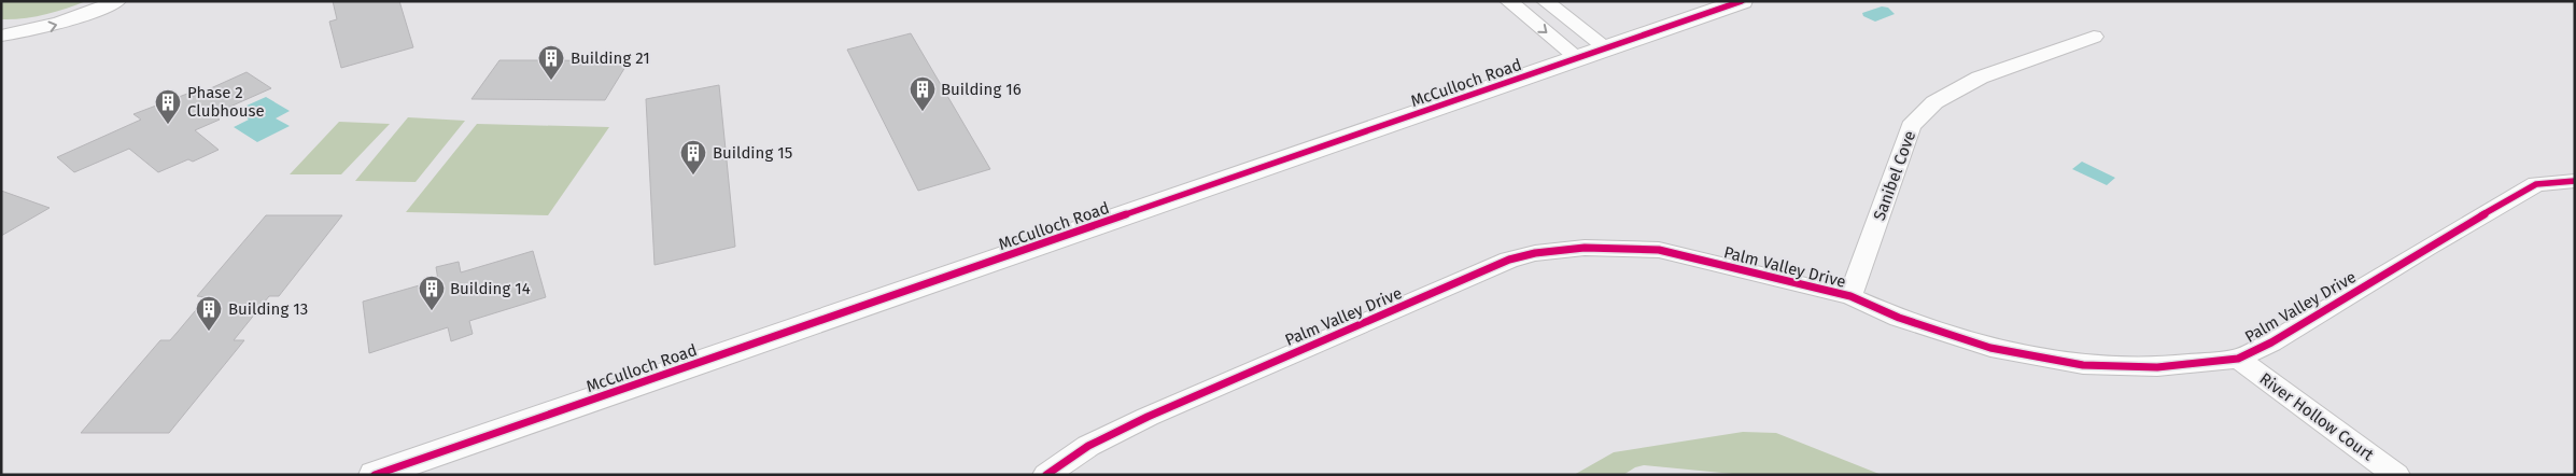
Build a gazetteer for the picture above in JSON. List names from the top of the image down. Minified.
{"streets":{"street":["McCulloch Road","Sanibel Cove","Palm Valley Drive","River Hollow Court"]},"crossings":[["Sanibel Cove","Palm Valley Drive"],["Palm Valley Drive","River Hollow Court"]],"places":{"building":["Building 21","Building 16","Phase 2 Clubhouse","Building 15","Building 14","Building 13"]}}
